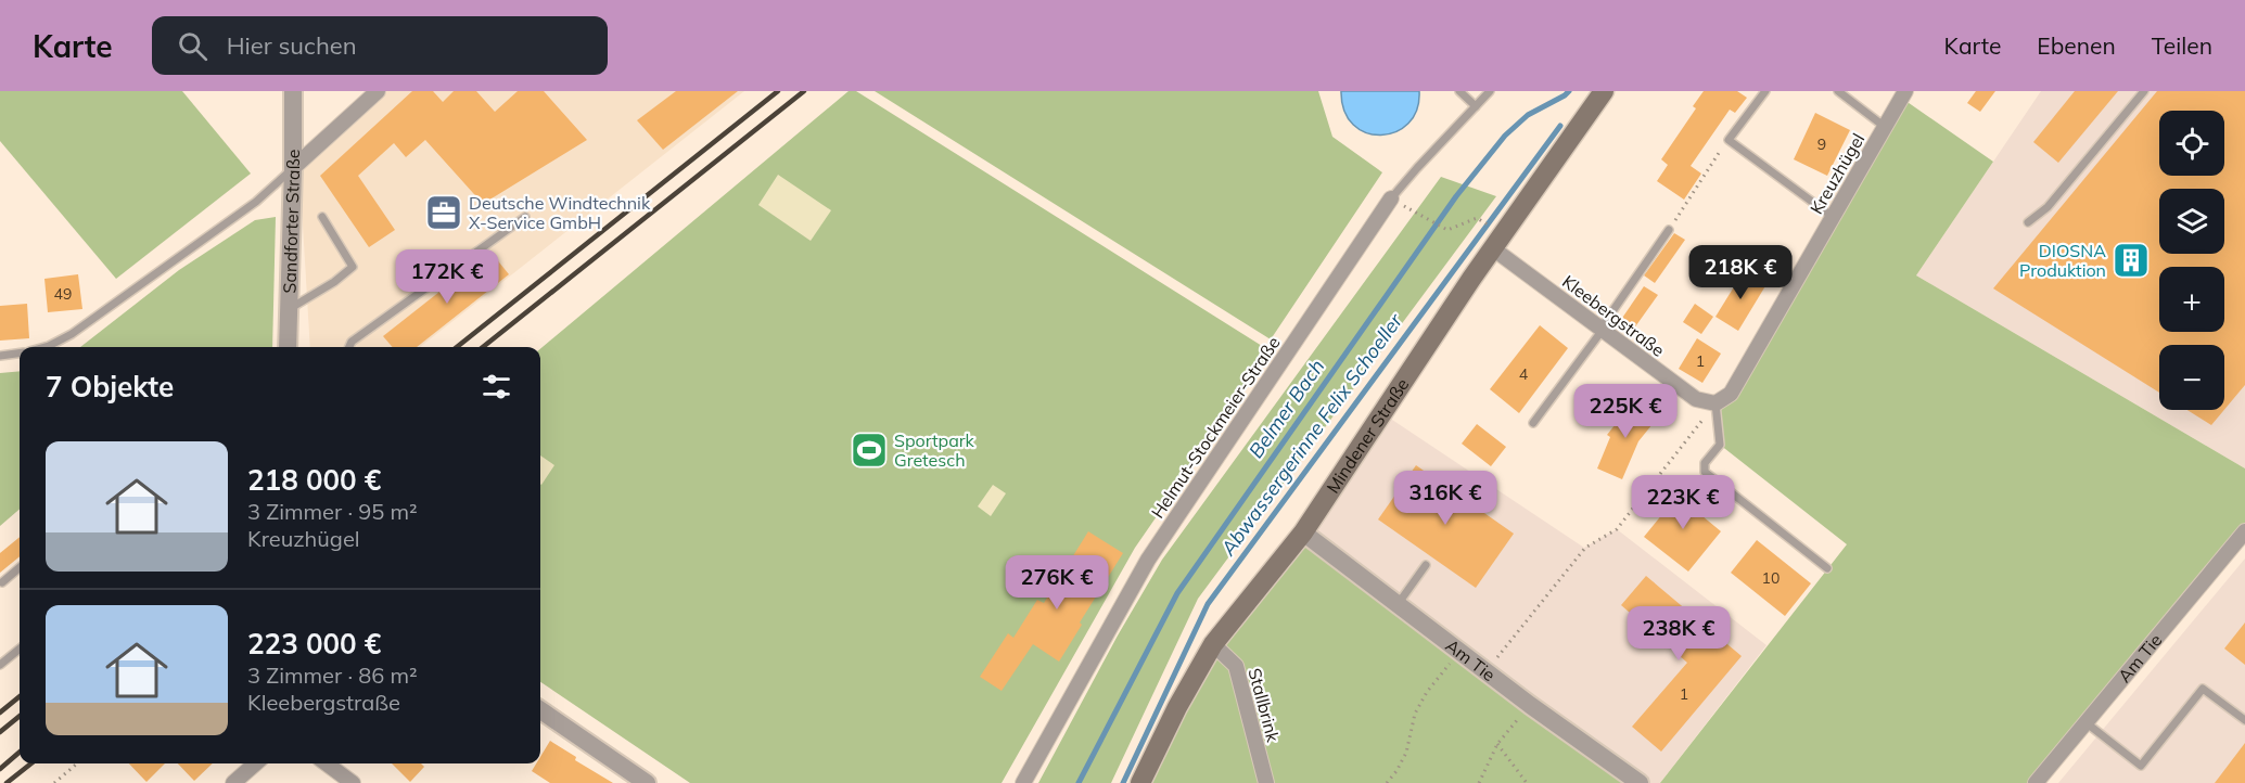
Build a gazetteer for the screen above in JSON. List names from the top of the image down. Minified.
{"streets":{"main road":["Mindener Straße"],"street":["Kreuzhügel","Sandforter Straße","Kleebergstraße","Helmut-Stockmeier-Straße","Am Tie","Stallbrink"]},"crossings":[["Kreuzhügel","Kleebergstraße"],["Kleebergstraße","Mindener Straße"],["Mindener Straße","Am Tie"],["Mindener Straße","Stallbrink"]],"water":["Belmer Bach","Abwassergerinne Felix Schoeller"],"places":{"office":["Deutsche Windtechnik X-Service GmbH"],"building":["DIOSNA Produktion"],"sports":["Sportpark Gretesch"]},"house_numbers":["9","49","1","4","10","1"],"page":{"header":"Karte","search":"Hier suchen","nav":["Karte","Ebenen","Teilen"],"map_buttons":["+","−"],"price":["218K €","172K €","225K €","316K €","223K €","276K €","238K €"],"heading":"7 Objekte","list":[{"name":"218 000 €","note":"3 Zimmer · 95 m² · Kreuzhügel"},{"name":"223 000 €","note":"3 Zimmer · 86 m² · Kleebergstraße"}]}}
